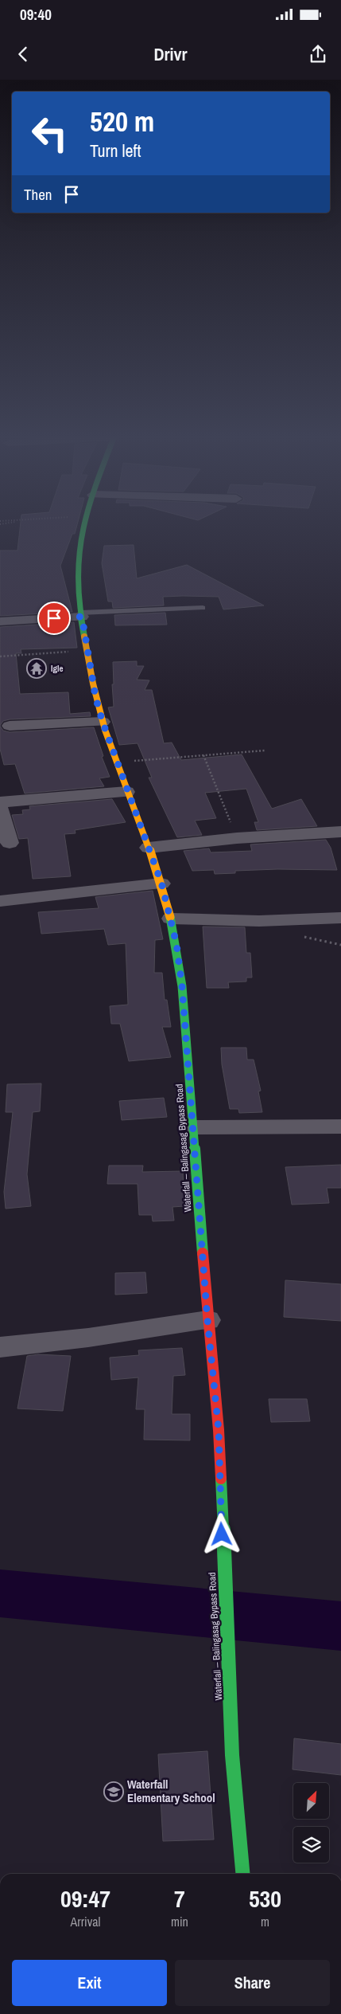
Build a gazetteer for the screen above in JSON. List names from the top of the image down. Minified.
{"streets":{"main road":["Waterfall ‒ Balingasag Bypass Road"]},"places":{"temple":["Igle"],"school or university":["Waterfall Elementary School"]},"north":"top right","page":{"status":"09:40","header":"Drivr","turn":["520 m","Turn left"],"then":"Then","eta":["09:47","Arrival","7","min","530","m"],"buttons":["Exit","Share"]}}
